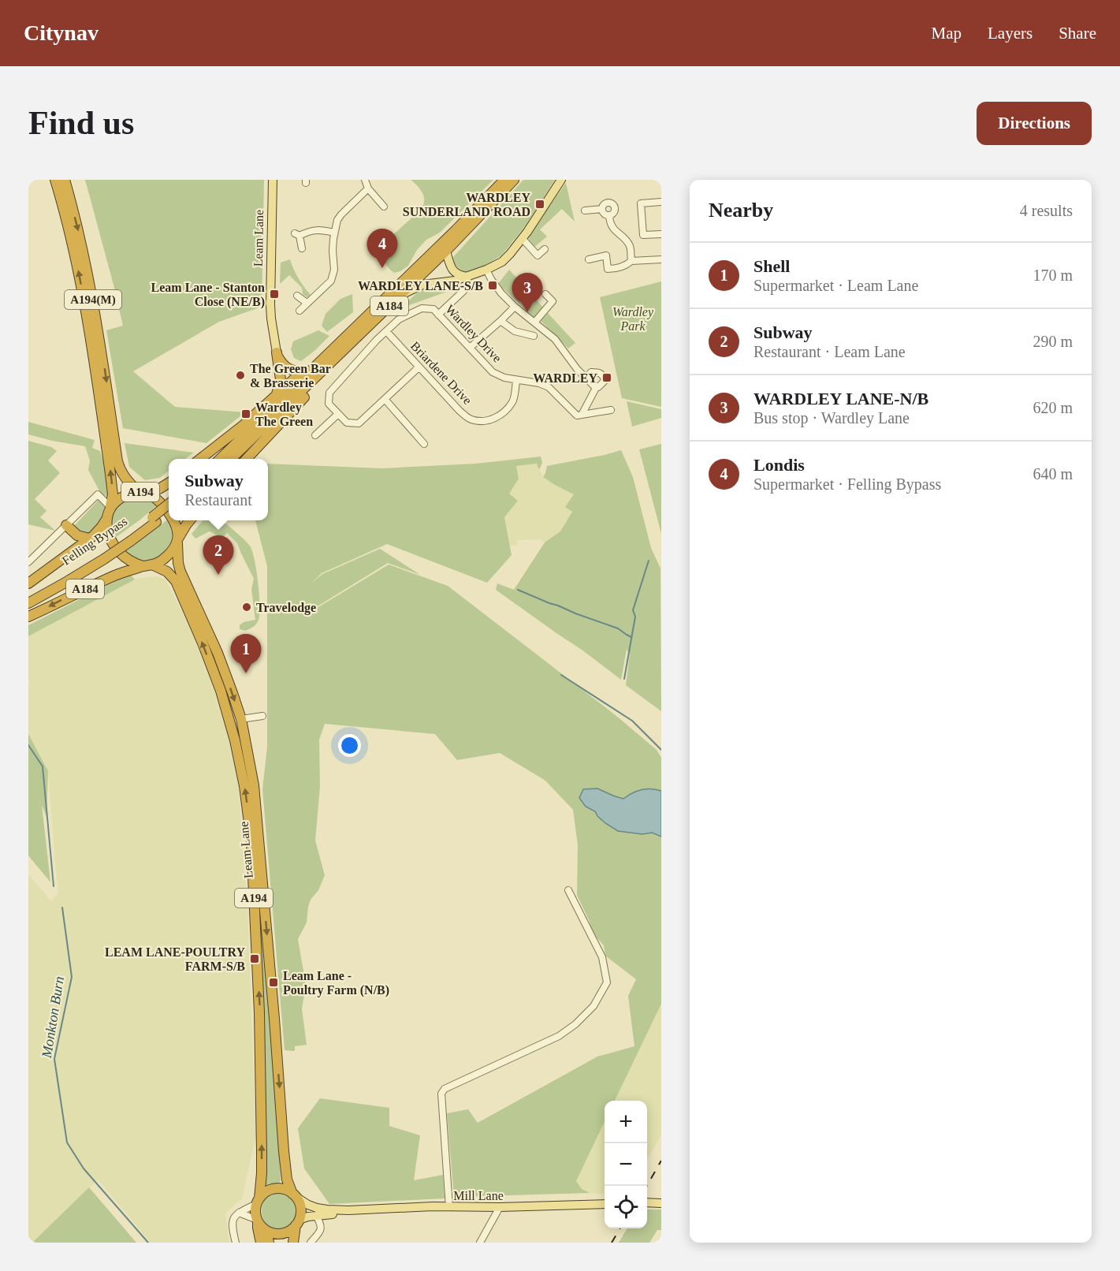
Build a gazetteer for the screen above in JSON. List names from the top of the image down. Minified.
{"streets":{"highway":["Leam Lane","A194(M)","A184","A194","Felling Bypass"],"main road":["Mill Lane"],"street":["Wardley Drive","Briardene Drive"]},"crossings":[["Leam Lane","A194"],["Leam Lane","Mill Lane"],["A194(M)","A184"],["A194(M)","A194"],["A184","A194"],["Wardley Drive","Briardene Drive"]],"water":["Monkton Burn"],"parks":["Wardley Park"],"places":{"transit":["WARDLEY SUNDERLAND ROAD","WARDLEY LANE-S/B","Leam Lane - Stanton Close (NE/B)","WARDLEY","Wardley The Green","LEAM LANE-POULTRY FARM-S/B","Leam Lane - Poultry Farm (N/B)"],"other":["The Green Bar & Brasserie","Travelodge"]},"page":{"header":"Citynav","nav":["Map","Layers","Share"],"buttons":"Directions","title":"Find us","heading":["Nearby","4 results"],"pins":["4","3","2","1"],"list":[{"mark":"1","name":"Shell","note":"Supermarket · Leam Lane","value":"170 m"},{"mark":"2","name":"Subway","note":"Restaurant · Leam Lane","value":"290 m"},{"mark":"3","name":"WARDLEY LANE-N/B","note":"Bus stop · Wardley Lane","value":"620 m"},{"mark":"4","name":"Londis","note":"Supermarket · Felling Bypass","value":"640 m"}],"popup":["Subway","Restaurant"],"map_buttons":["+","−"]}}
